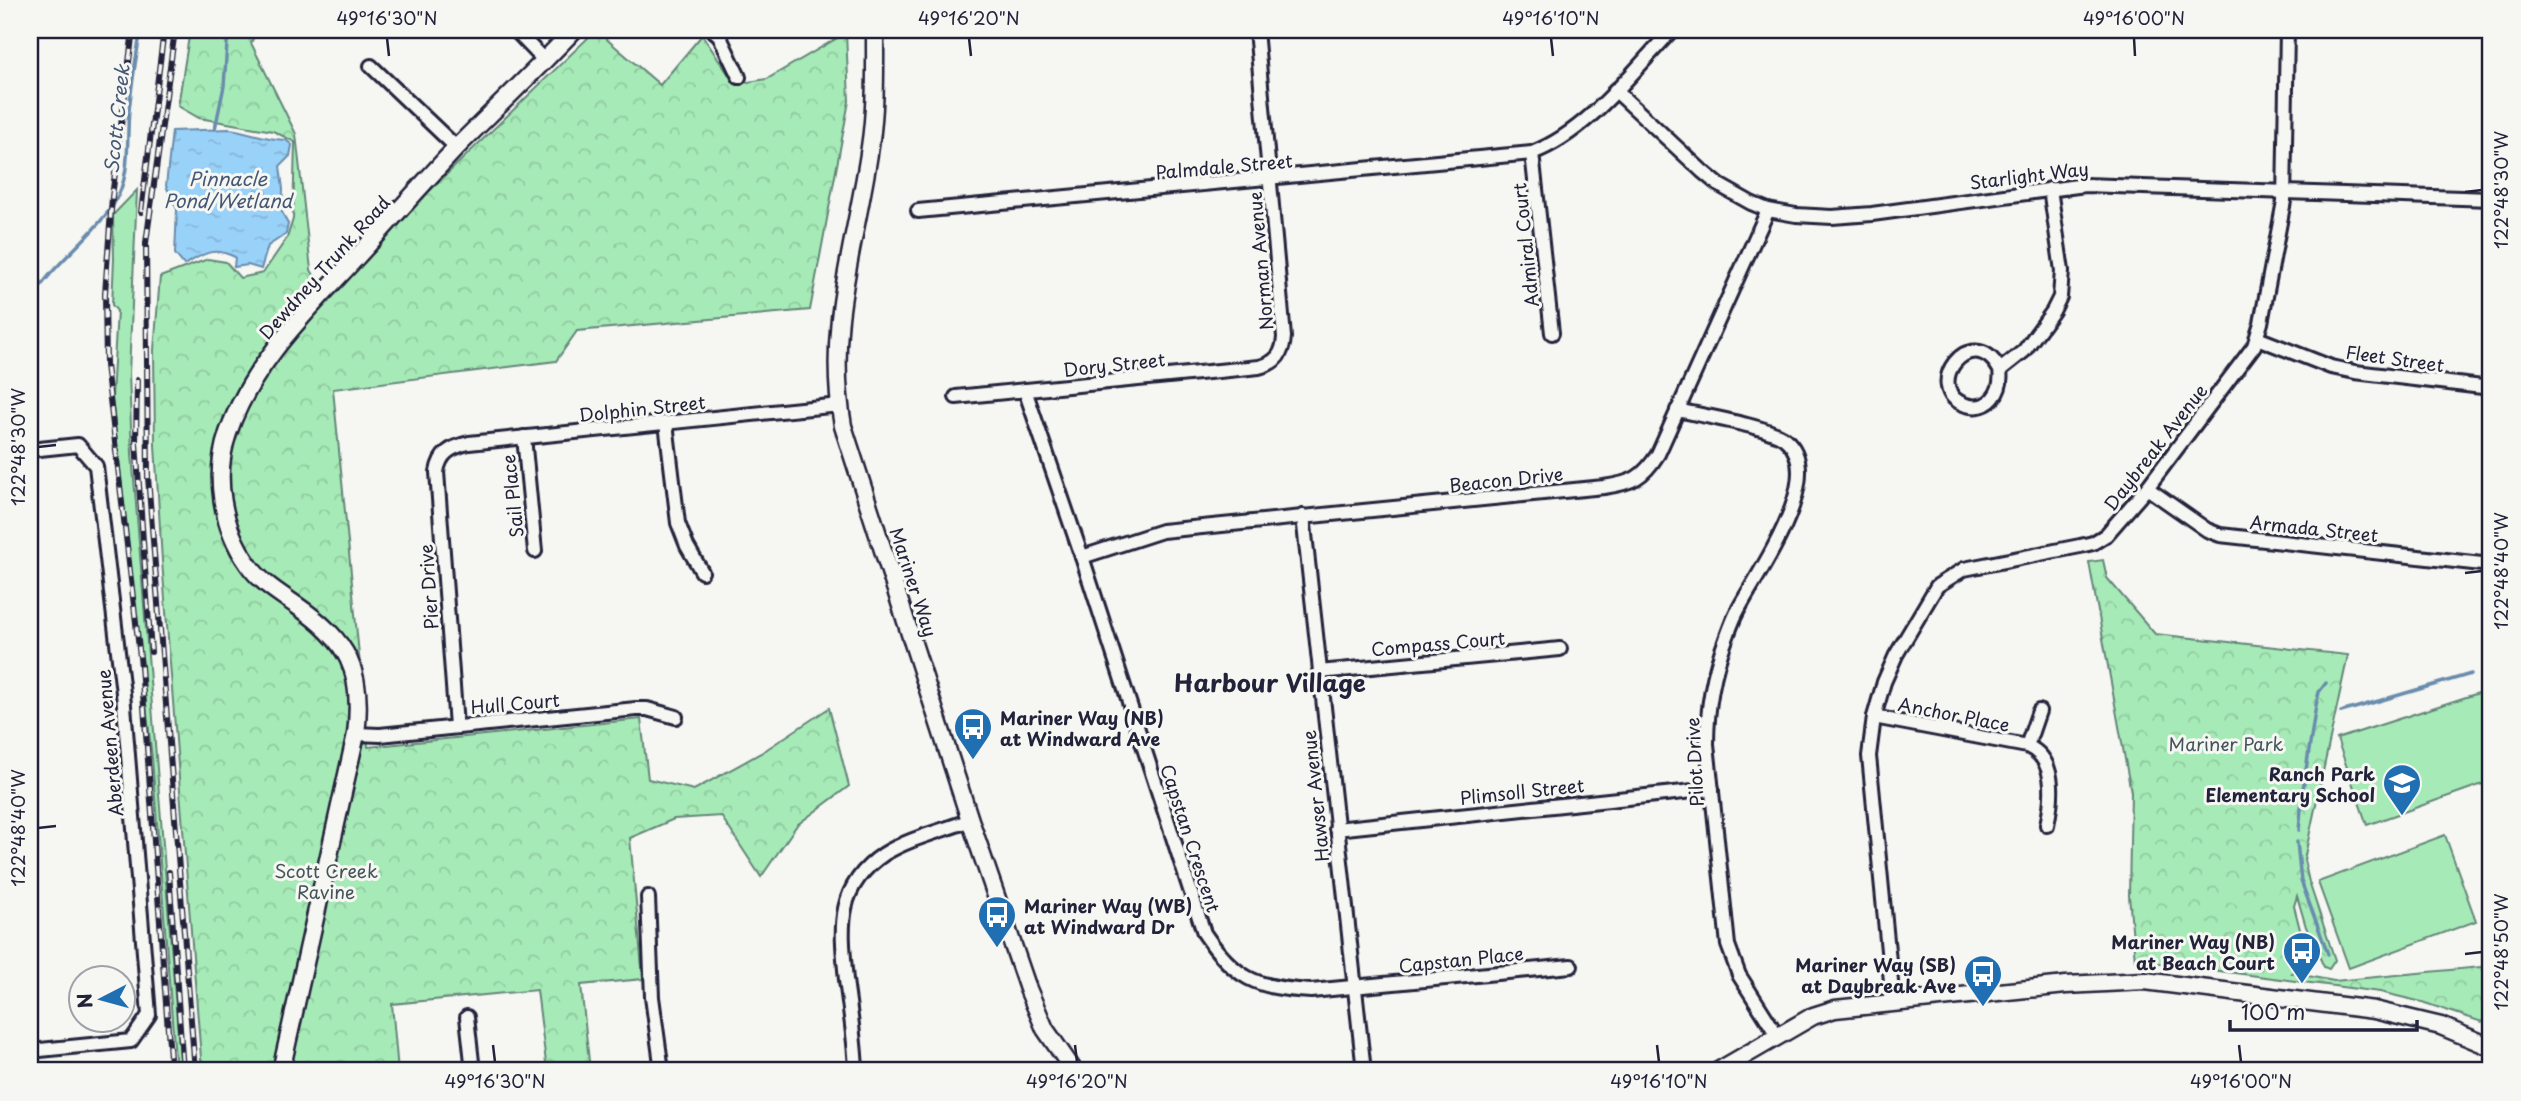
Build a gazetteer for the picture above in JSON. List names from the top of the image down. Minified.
{"streets":{"main road":["Dewdney Trunk Road","Mariner Way"],"street":["Palmdale Street","Starlight Way","Admiral Court","Norman Avenue","Fleet Street","Dory Street","Dolphin Street","Daybreak Avenue","Beacon Drive","Sail Place","Armada Street","Pier Drive","Compass Court","Hull Court","Anchor Place","Aberdeen Avenue","Pilot Drive","Plimsoll Street","Hawser Avenue","Capstan Crescent","Capstan Place"]},"crossings":[["Palmdale Street","Admiral Court"],["Palmdale Street","Norman Avenue"],["Starlight Way","Daybreak Avenue"],["Starlight Way","Beacon Drive"],["Norman Avenue","Dory Street"],["Dewdney Trunk Road","Hull Court"],["Fleet Street","Daybreak Avenue"],["Dory Street","Capstan Crescent"],["Dolphin Street","Sail Place"],["Dolphin Street","Mariner Way"],["Dolphin Street","Pier Drive"],["Daybreak Avenue","Armada Street"],["Daybreak Avenue","Anchor Place"],["Beacon Drive","Pilot Drive"],["Beacon Drive","Hawser Avenue"],["Beacon Drive","Capstan Crescent"],["Pier Drive","Hull Court"],["Compass Court","Hawser Avenue"],["Pilot Drive","Plimsoll Street"],["Plimsoll Street","Hawser Avenue"],["Hawser Avenue","Capstan Crescent"],["Hawser Avenue","Capstan Place"],["Capstan Crescent","Capstan Place"]],"districts":["Harbour Village"],"water":["Scott Creek","Pinnacle Pond/Wetland"],"parks":["Mariner Park","Scott Creek Ravine"],"places":{"bus stop":["Mariner Way (NB) at Windward Ave","Mariner Way (WB) at Windward Dr","Mariner Way (NB) at Beach Court","Mariner Way (SB) at Daybreak Ave"],"school or university":["Ranch Park Elementary School"]},"scale_bar":"100 m","north":"left","coordinates":["49°16'30\"N","49°16'20\"N","49°16'10\"N","49°16'00\"N","122°48'30\"W","122°48'40\"W","122°48'50\"W"]}
